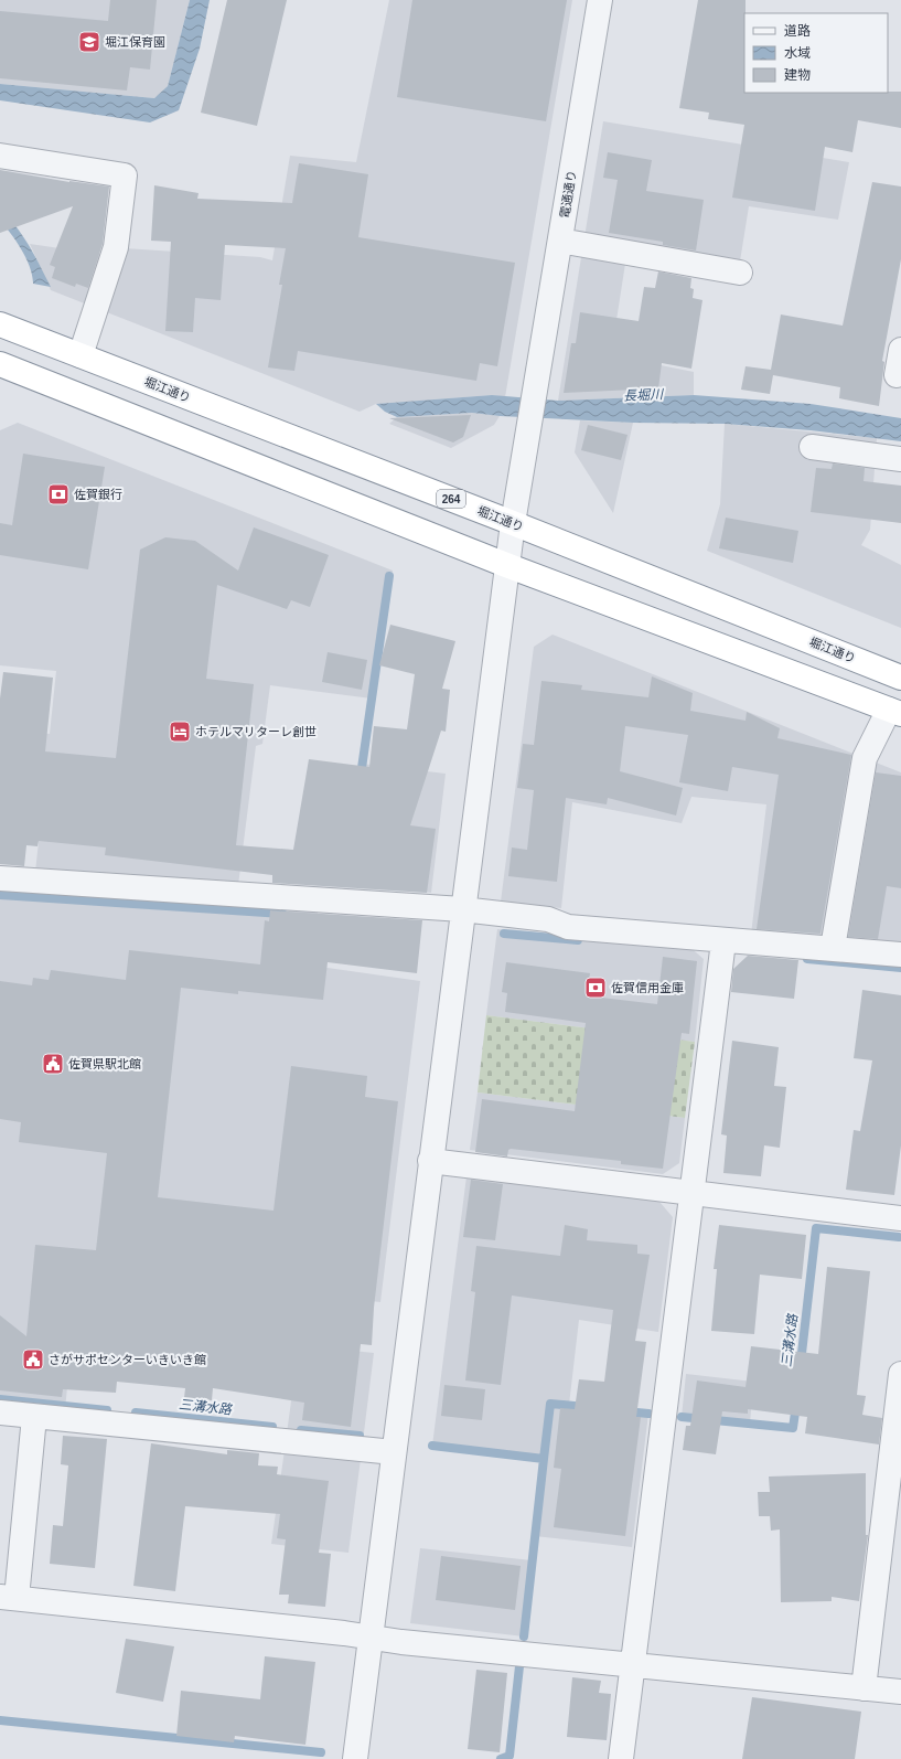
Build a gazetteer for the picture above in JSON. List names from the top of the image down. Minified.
{"streets":{"highway":["堀江通り","264"],"street":["電通通り"]},"crossings":[["電通通り","堀江通り"]],"water":["長堀川","三溝水路"],"places":{"school or university":["堀江保育園"],"bank":["佐賀銀行","佐賀信用金庫"],"hotel":["ホテルマリターレ創世"],"public building":["佐賀県駅北館","さがサポセンターいきいき館"]},"legend":["道路","水域","建物"]}
